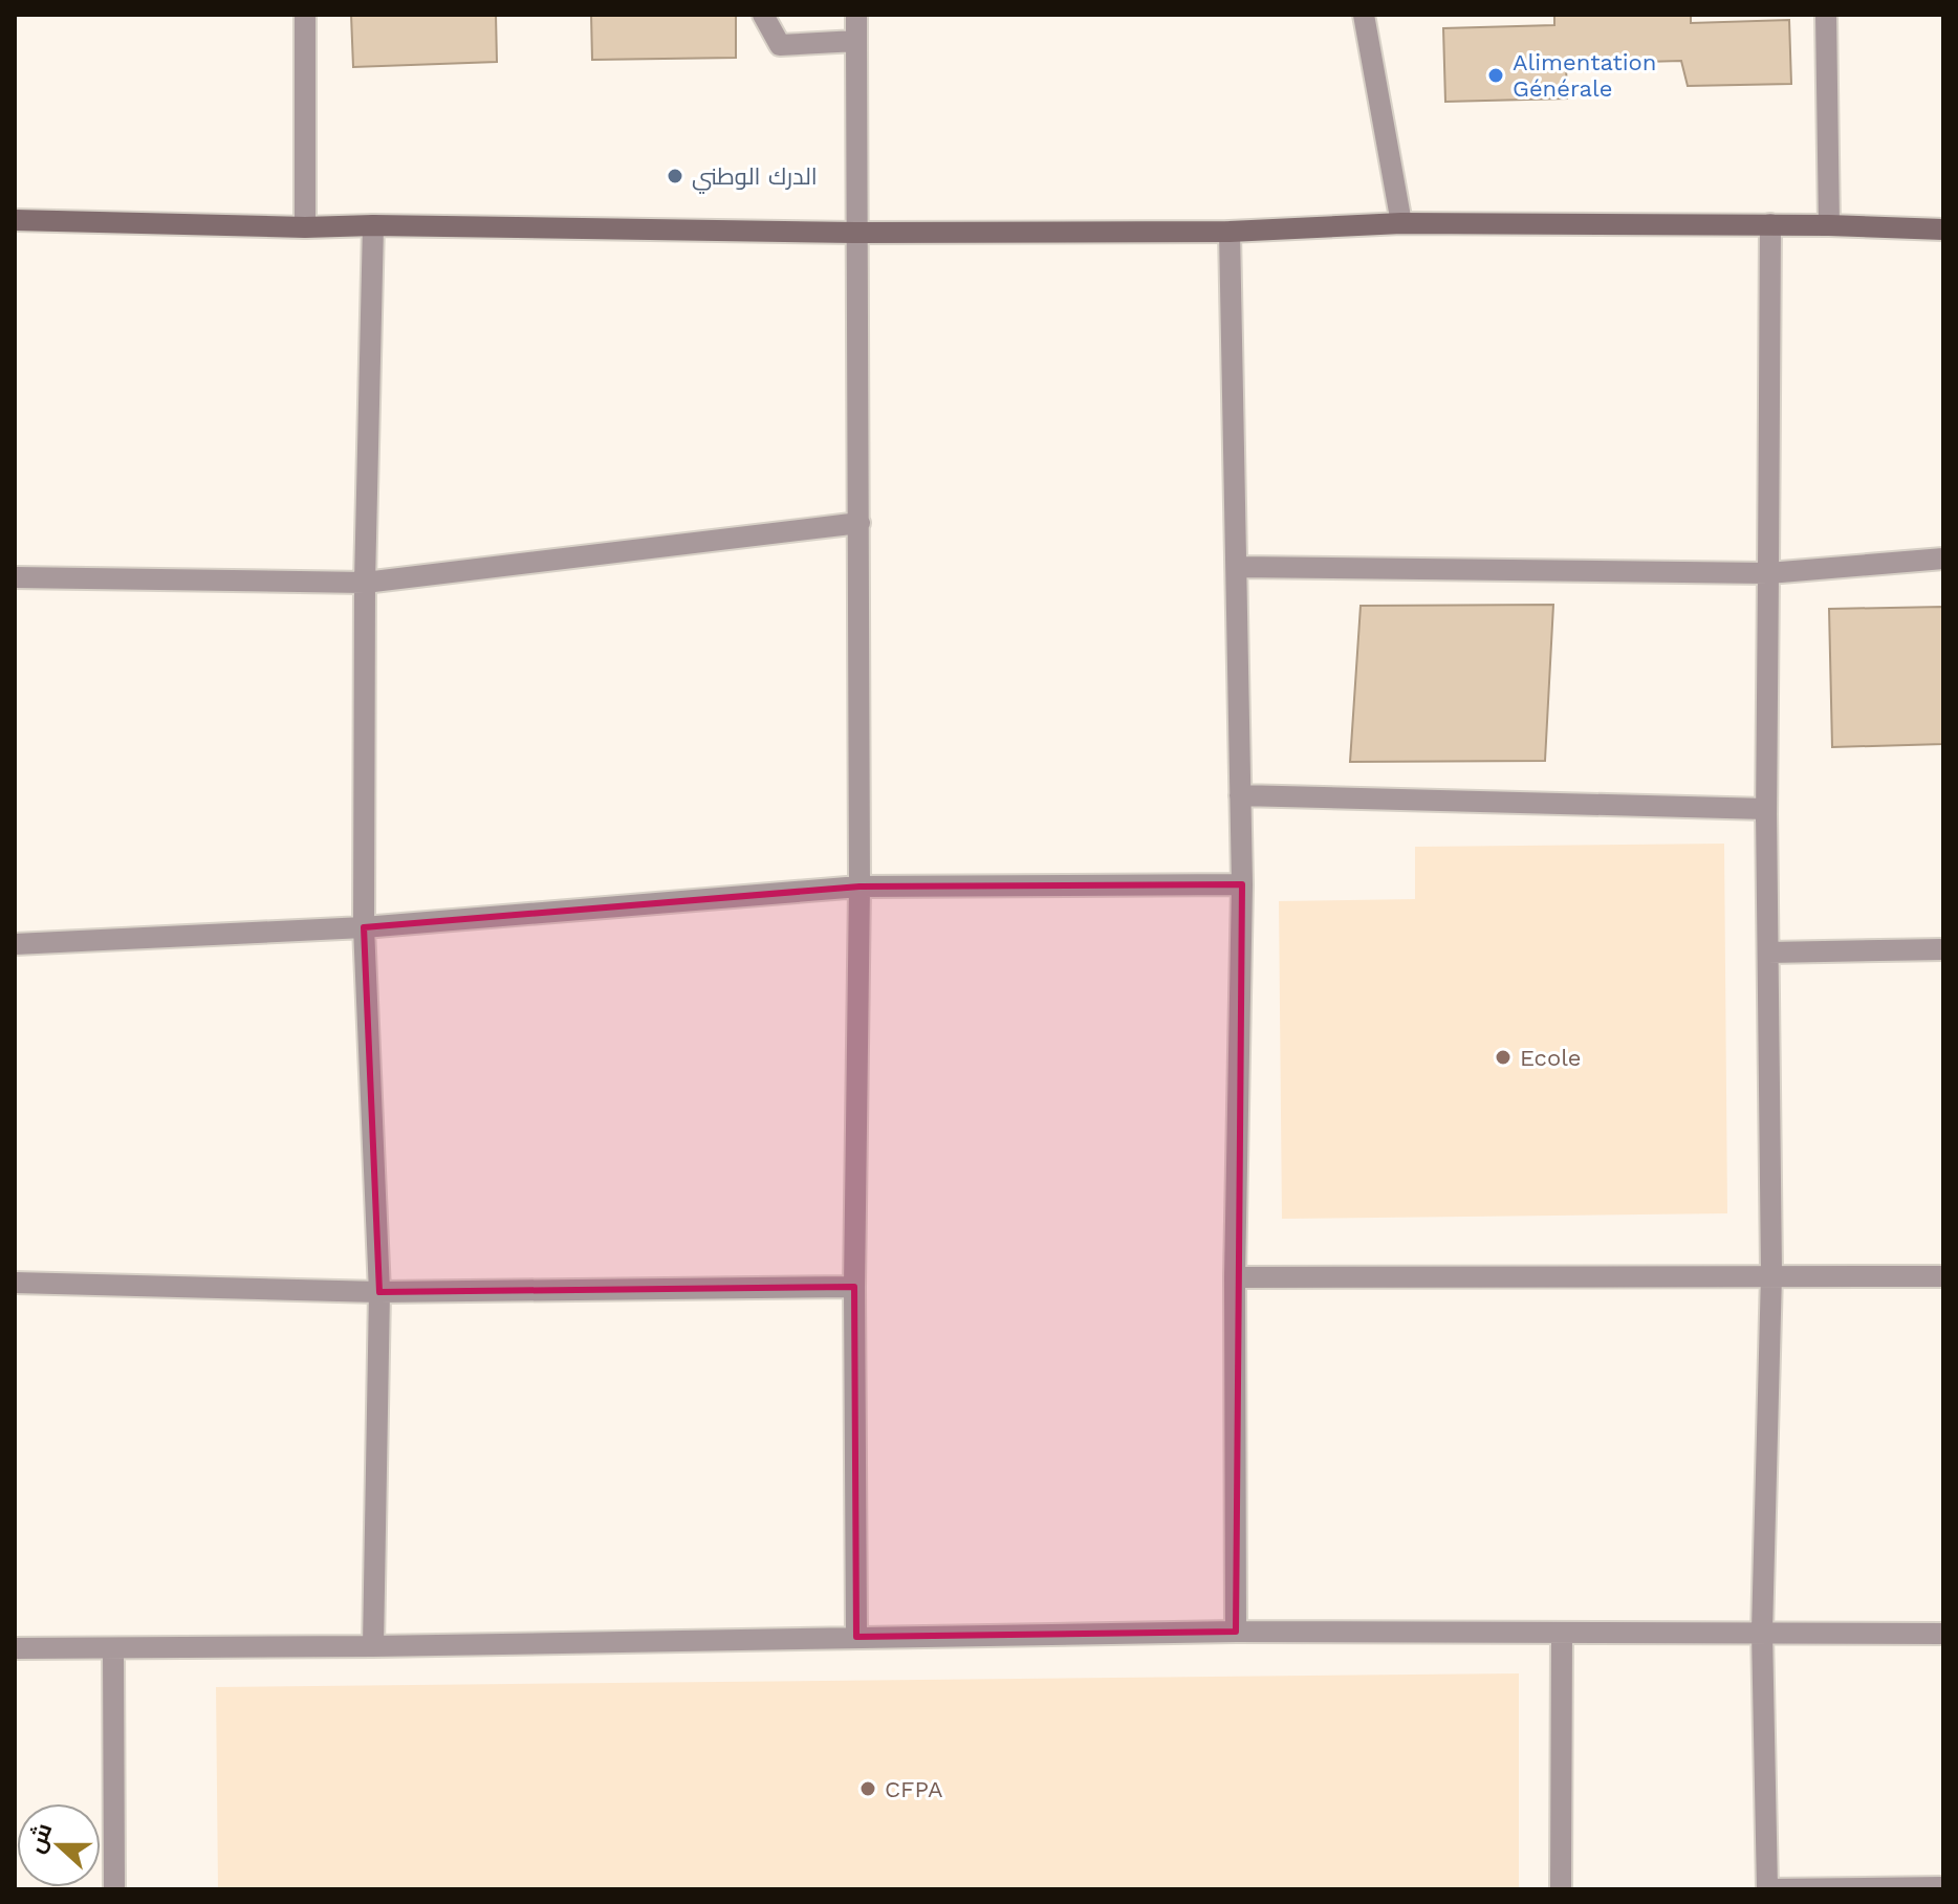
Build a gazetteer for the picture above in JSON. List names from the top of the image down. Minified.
{"places":["Alimentation Générale","الدرك الوطني","Ecole","CFPA"],"north":"left"}
